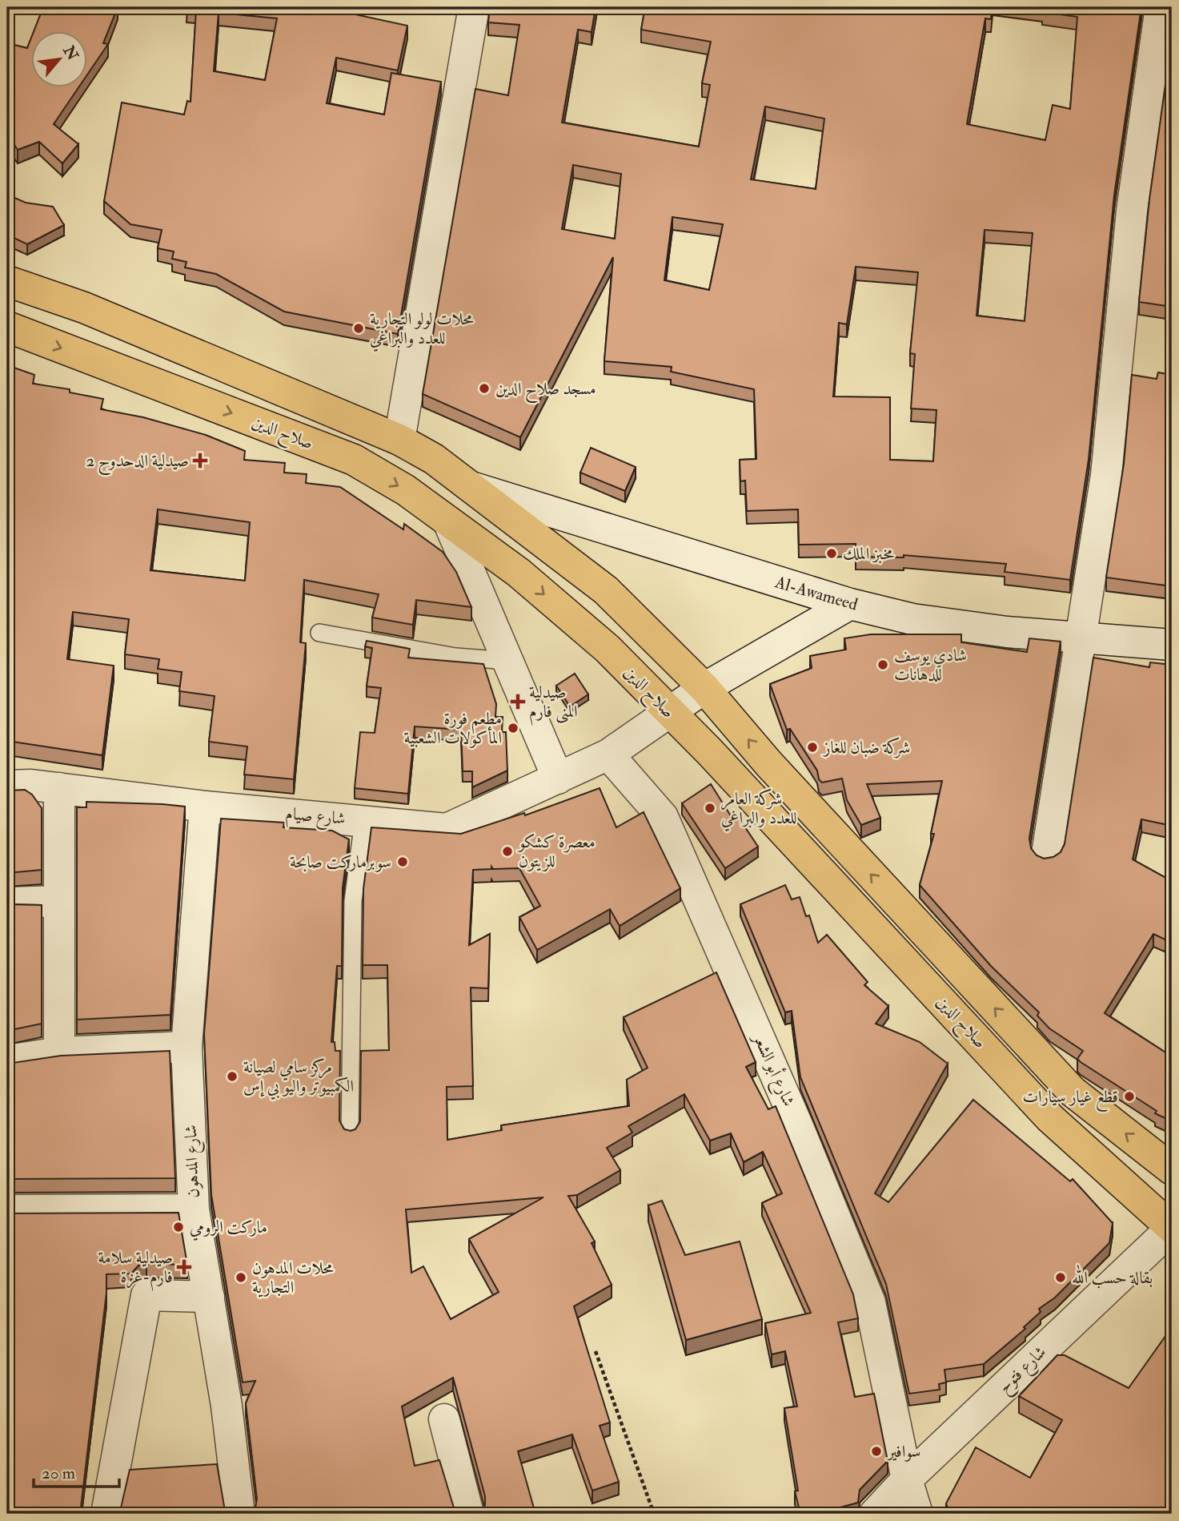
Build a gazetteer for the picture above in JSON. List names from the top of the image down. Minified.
{"streets":{"highway":["صلاح الدين"],"street":["Al-Awameed","شارع صيام","شارع أبو الشعر","شارع المدهون","شارع فتوح"]},"crossings":[["صلاح الدين","Al-Awameed"],["صلاح الدين","شارع فتوح"],["شارع صيام","شارع أبو الشعر"],["شارع صيام","شارع المدهون"],["شارع أبو الشعر","شارع فتوح"]],"places":{"other":["محلات لولو التجارية للعدد والبراغي","مسجد صلاح الدين","مخبز الملك","شادي يوسف للدهانات","مطعم فورة المأكولات الشعبية","شركة ضبان للغاز","شركة العامر للعدد والبراغي","معصرة كشكو للزيتون","سوبرماركت صابحة","مركز سامي لصيانة الكمبيوتر واليو بي إس","قطع غيار سيارات","ماركت الرومي","محلات المدهون التجارية","بقالة حسب الله","سوافير"],"health":["صيدلية الدحدوح 2","صيدلية المنى فارم","صيدلية سلامة فارم-غزة"]},"scale_bar":"20 m","north":"top right"}
